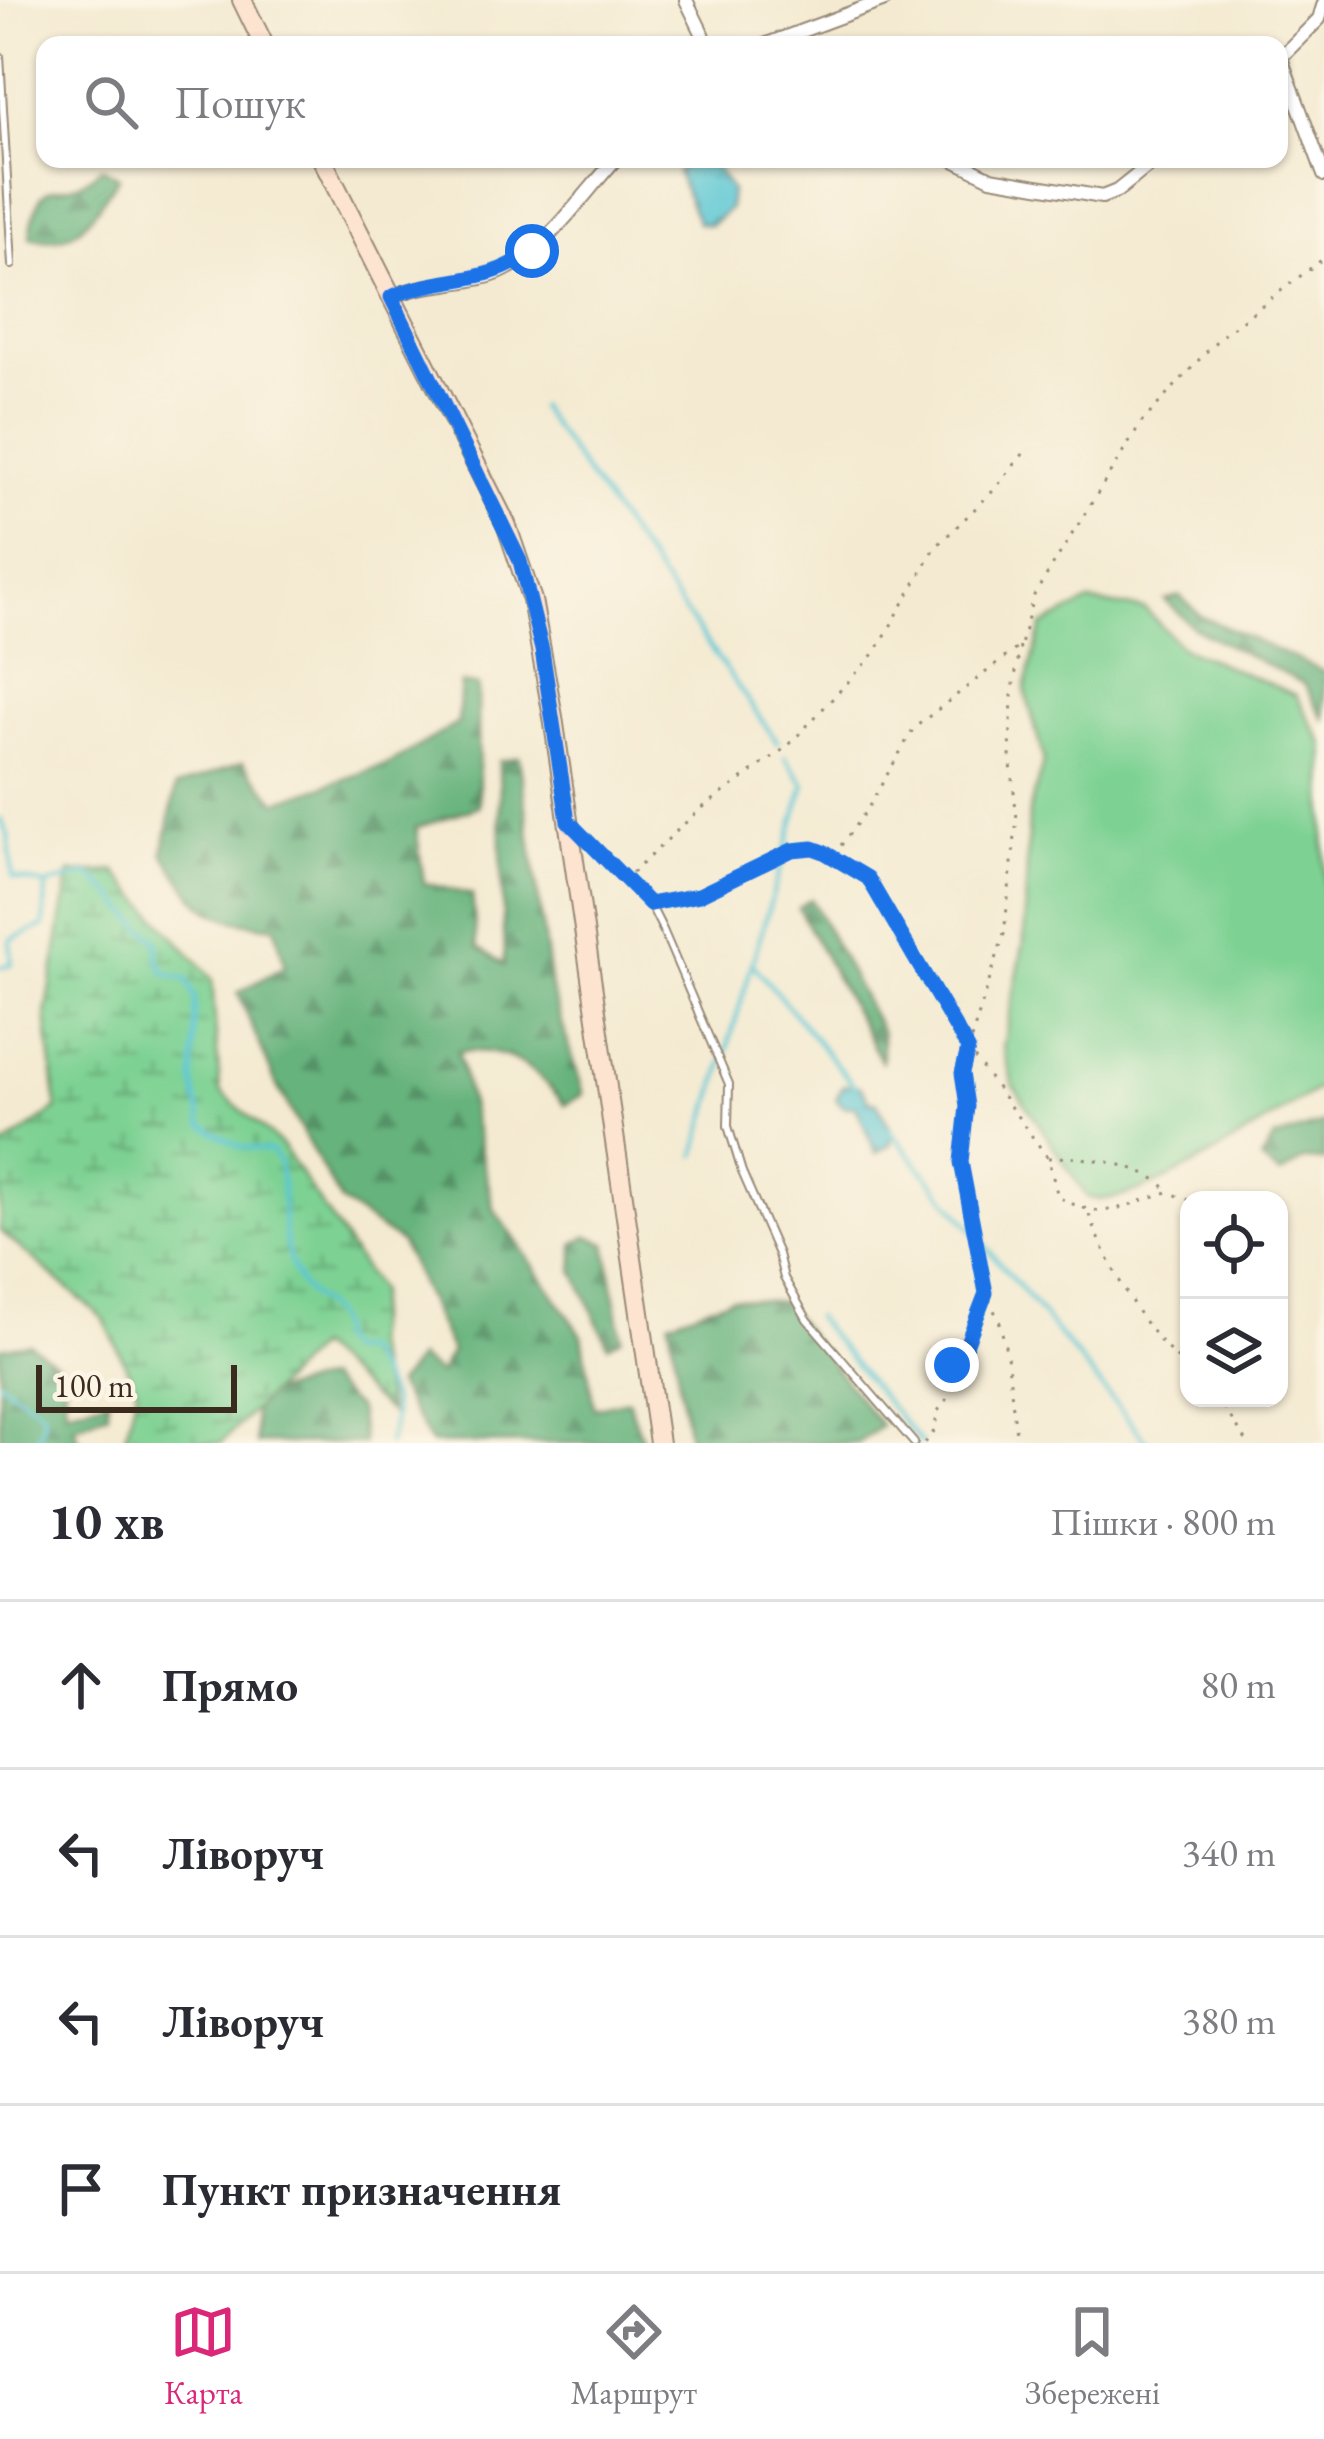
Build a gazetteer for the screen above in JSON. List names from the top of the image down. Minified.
{"scale_bar":"100 m","page":{"search":"Пошук","scale":"100 m","heading":["10 хв","Пішки · 800 m"],"list":[["Прямо","80 m"],["Ліворуч","340 m"],["Ліворуч","380 m"],"Пункт призначення"],"nav":["Карта","Маршрут","Збережені"]}}
